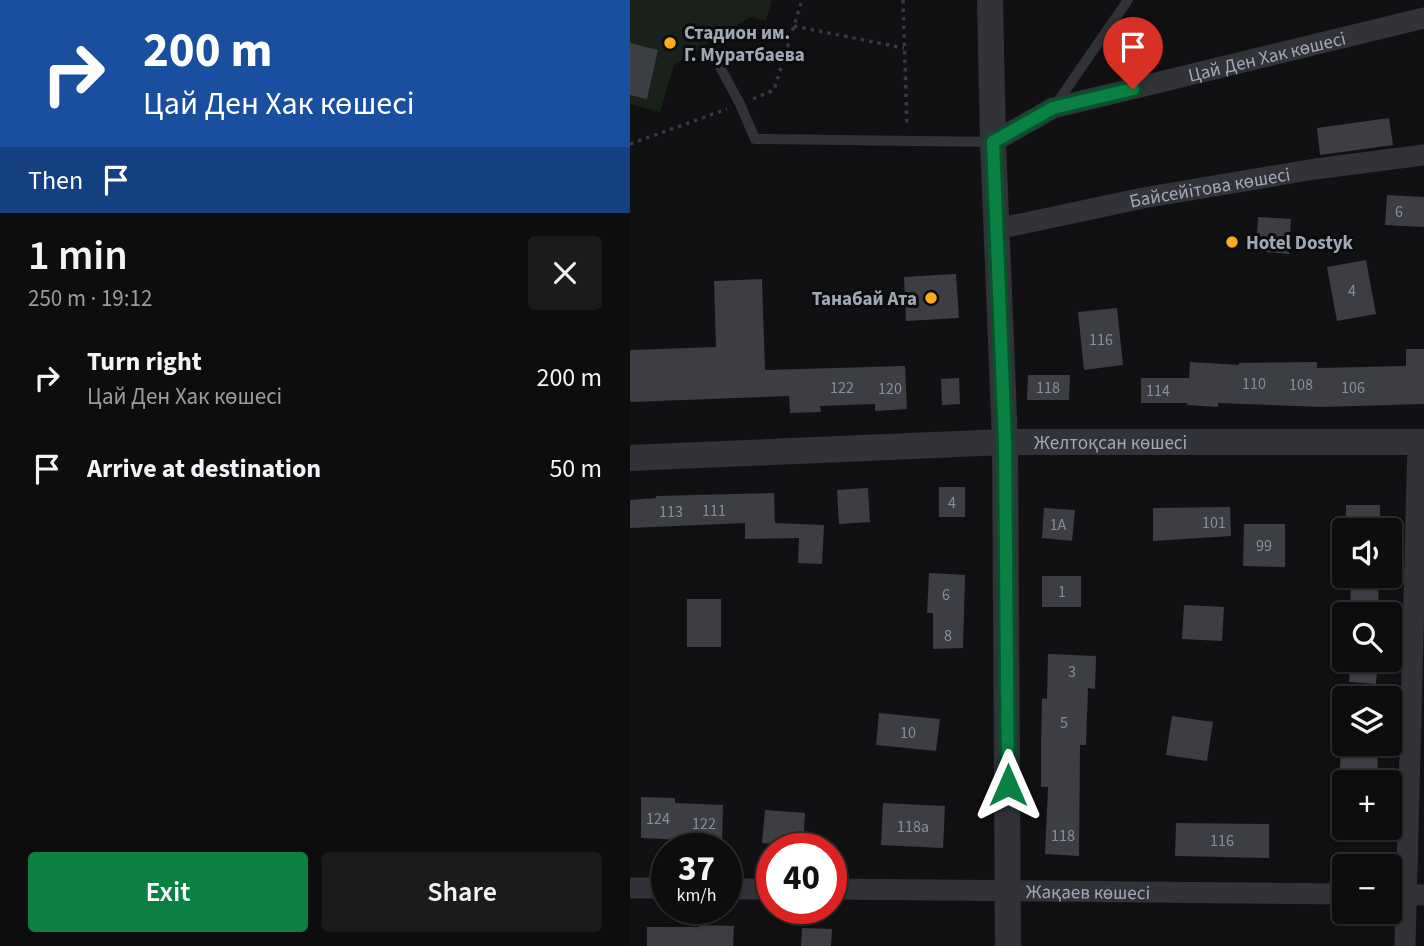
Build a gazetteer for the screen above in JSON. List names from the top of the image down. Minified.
{"streets":{"street":["Цай Ден Хак көшесі","Байсейітова көшесі","Желтоқсан көшесі","Жақаев көшесі"]},"places":["Стадион им. Г. Муратбаева","Hotel Dostyk","Танабай Ата"],"house_numbers":["6","4","116","110","108","122","118","106","120","114","4","111","113","101","1А","99","1","6","8","3","5","10","124","122","118а","118","116"],"page":{"turn":["200 m","Цай Ден Хак көшесі"],"then":"Then","heading":["1 min","250 m · 19:12"],"list":[{"name":"Turn right","note":"Цай Ден Хак көшесі","value":"200 m"},{"name":"Arrive at destination","value":"50 m"}],"map_buttons":["+","−"],"speed":"37 km/h","limit":"40","buttons":["Exit","Share"]}}
